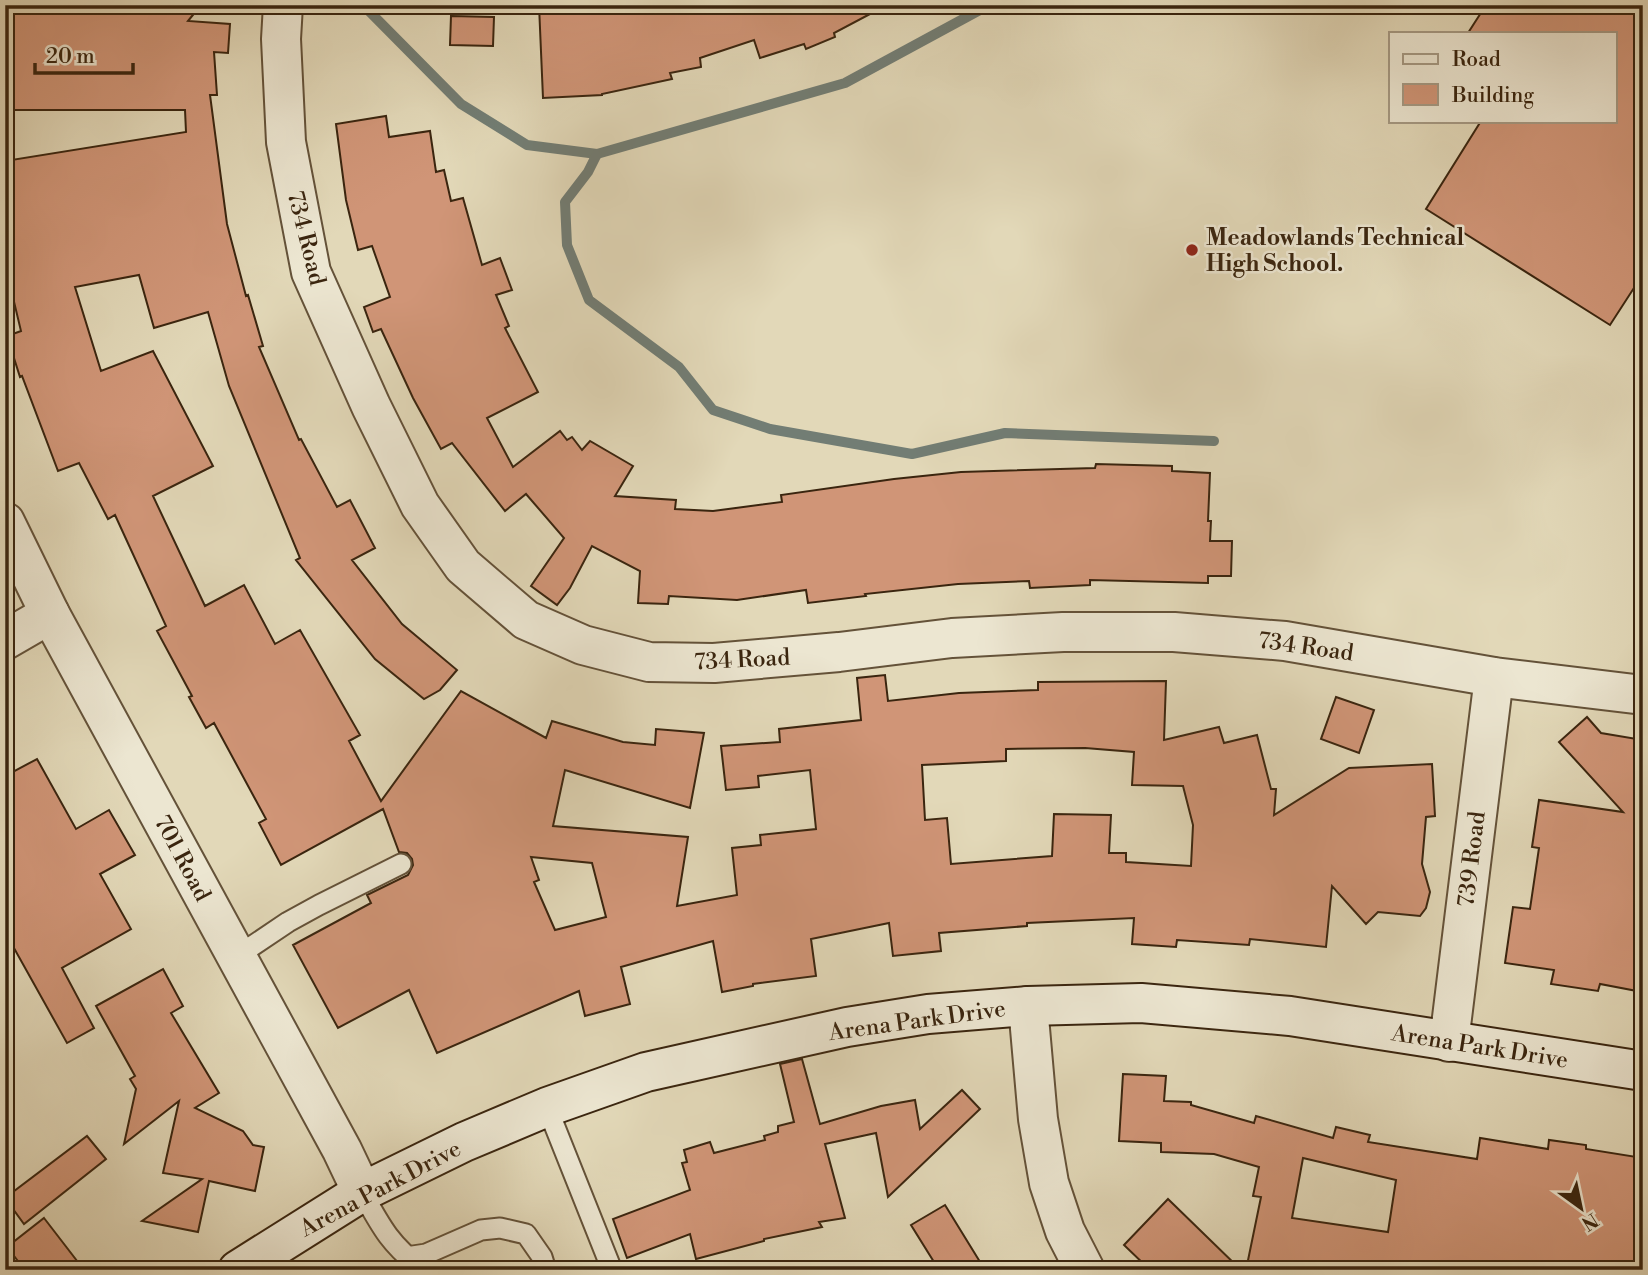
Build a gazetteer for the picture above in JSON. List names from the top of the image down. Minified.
{"streets":{"street":["734 Road","701 Road","739 Road","Arena Park Drive"]},"crossings":[["734 Road","739 Road"],["701 Road","Arena Park Drive"],["739 Road","Arena Park Drive"]],"places":["Meadowlands Technical High School."],"legend":["Road","Building"],"scale_bar":"20 m","north":"bottom right"}
